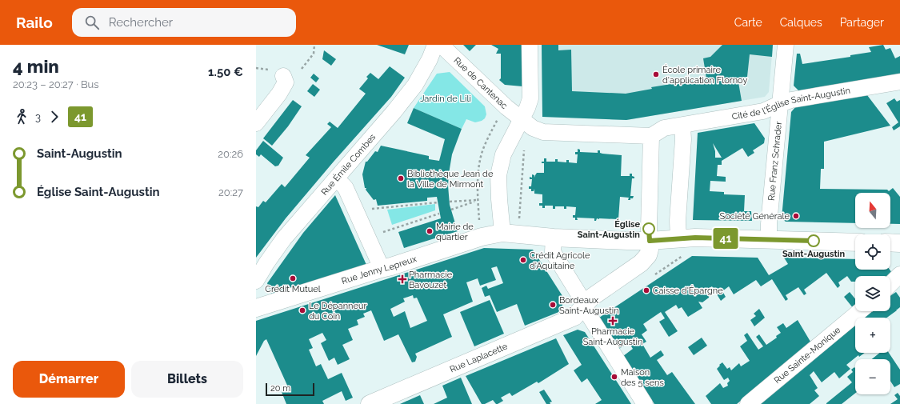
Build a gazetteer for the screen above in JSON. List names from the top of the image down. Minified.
{"streets":{"street":["Rue de Cantenac","Cité de l'Église Saint-Augustin","Rue Franz Schrader","Rue Émile Combes","Rue Jenny Lepreux","Rue Sainte-Monique","Rue Laplacette"]},"crossings":[["Rue de Cantenac","Cité de l'Église Saint-Augustin"],["Cité de l'Église Saint-Augustin","Rue Franz Schrader"],["Rue Franz Schrader","Rue Jenny Lepreux"],["Rue Jenny Lepreux","Rue Laplacette"]],"parks":["Jardin de Lili"],"places":{"other":["École primaire d'application Flornoy","Bibliothèque Jean de la Ville de Mirmont","Société Générale","Église Saint-Augustin","Mairie de quartier","Saint-Augustin","Crédit Agricole d'Aquitaine","Crédit Mutuel","Caisse d'Épargne","Bordeaux Saint-Augustin","Le Dépanneur du Coin","Maison des 5 sens"],"health":["Pharmacie Bavouzet","Pharmacie Saint-Augustin"]},"lines":["bus line 41"],"scale_bar":"20 m","north":"top","page":{"header":"Railo","search":"Rechercher","nav":["Carte","Calques","Partager"],"heading":["4 min","20:23 – 20:27 · Bus","1.50 €"],"on_map":"41","legs":["3","41"],"list":[{"name":"Saint-Augustin","value":"20:26"},{"name":"Église Saint-Augustin","value":"20:27"}],"map_buttons":["+","−"],"buttons":["Démarrer","Billets"],"scale":"20 m"}}
